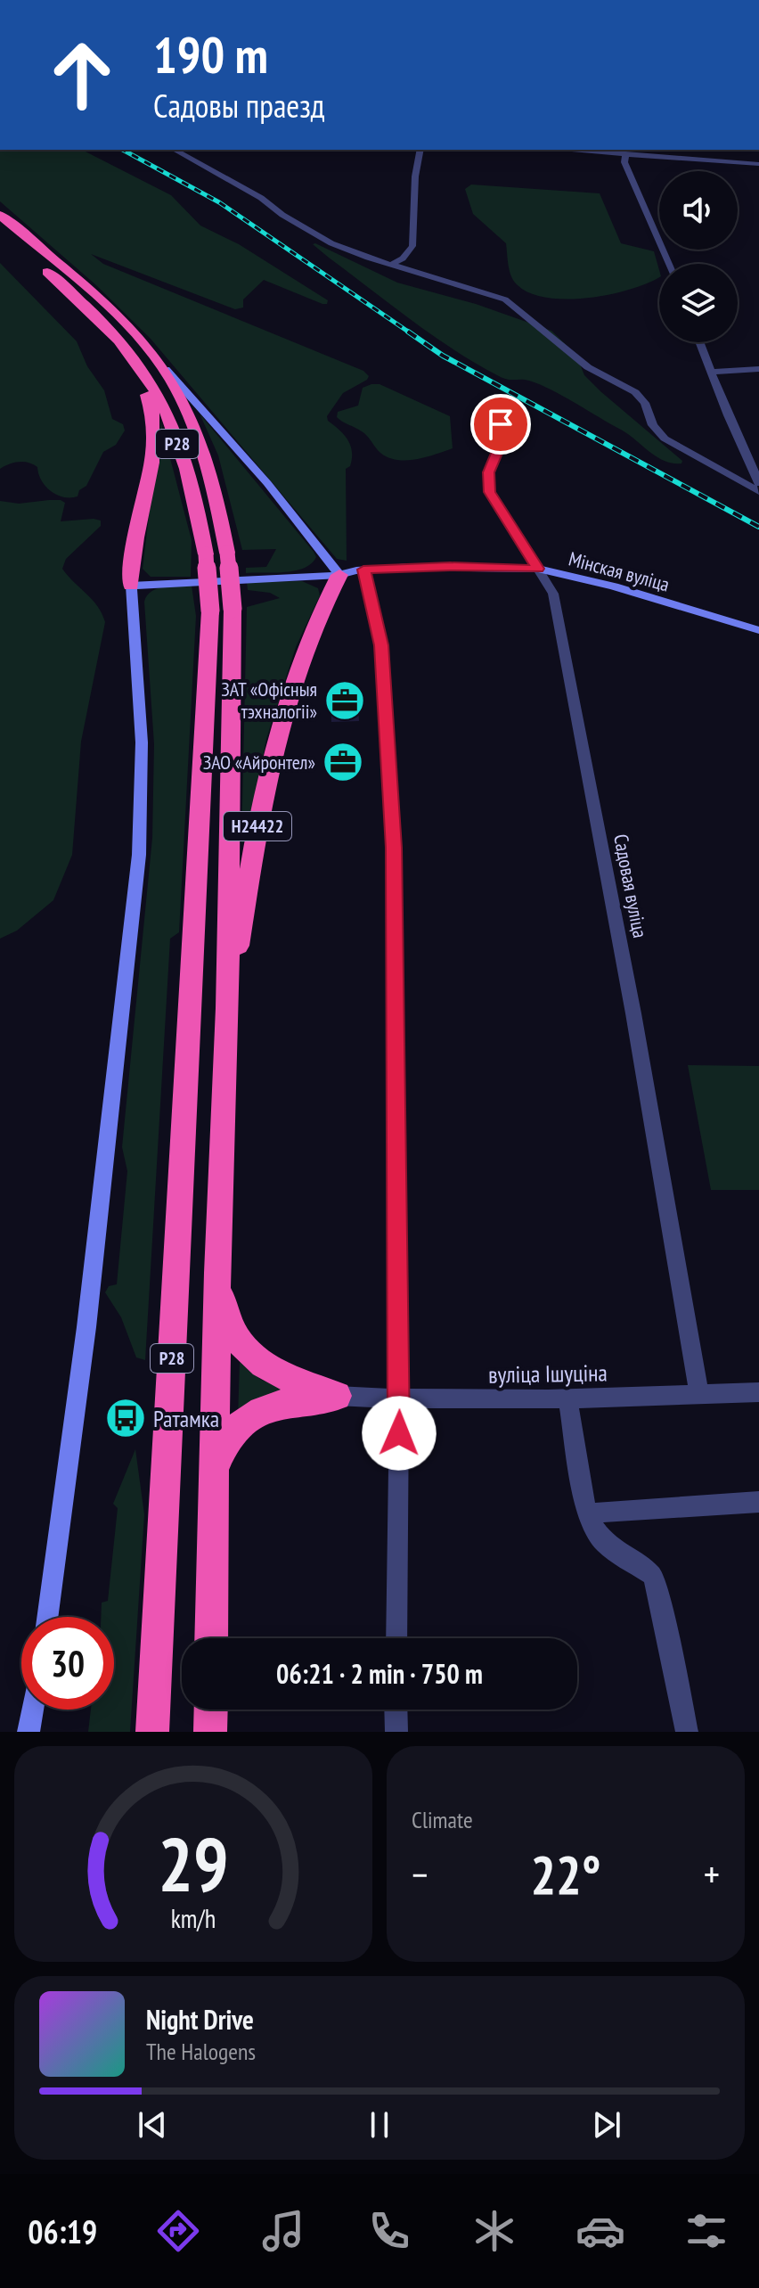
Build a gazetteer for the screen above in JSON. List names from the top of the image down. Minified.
{"streets":{"highway":["Р28","Н24422"],"street":["Мінская вуліца","Садовая вуліца","вуліца Ішуціна"]},"crossings":[["Р28","Н24422"],["Мінская вуліца","Н24422"],["Мінская вуліца","Садовая вуліца"],["Садовая вуліца","вуліца Ішуціна"]],"places":{"office":["ЗАТ «Офісныя тэхналогіі»","ЗАО «Айронтел»"],"bus stop":["Ратамка"]},"page":{"turn":["190 m","Садовы праезд"],"limit":"30","trip":"06:21 · 2 min · 750 m","tile":"Climate","heat":["−","22°","+"],"song":["Night Drive","The Halogens"],"tabs":"06:19","gauge":["29","km/h"]}}
